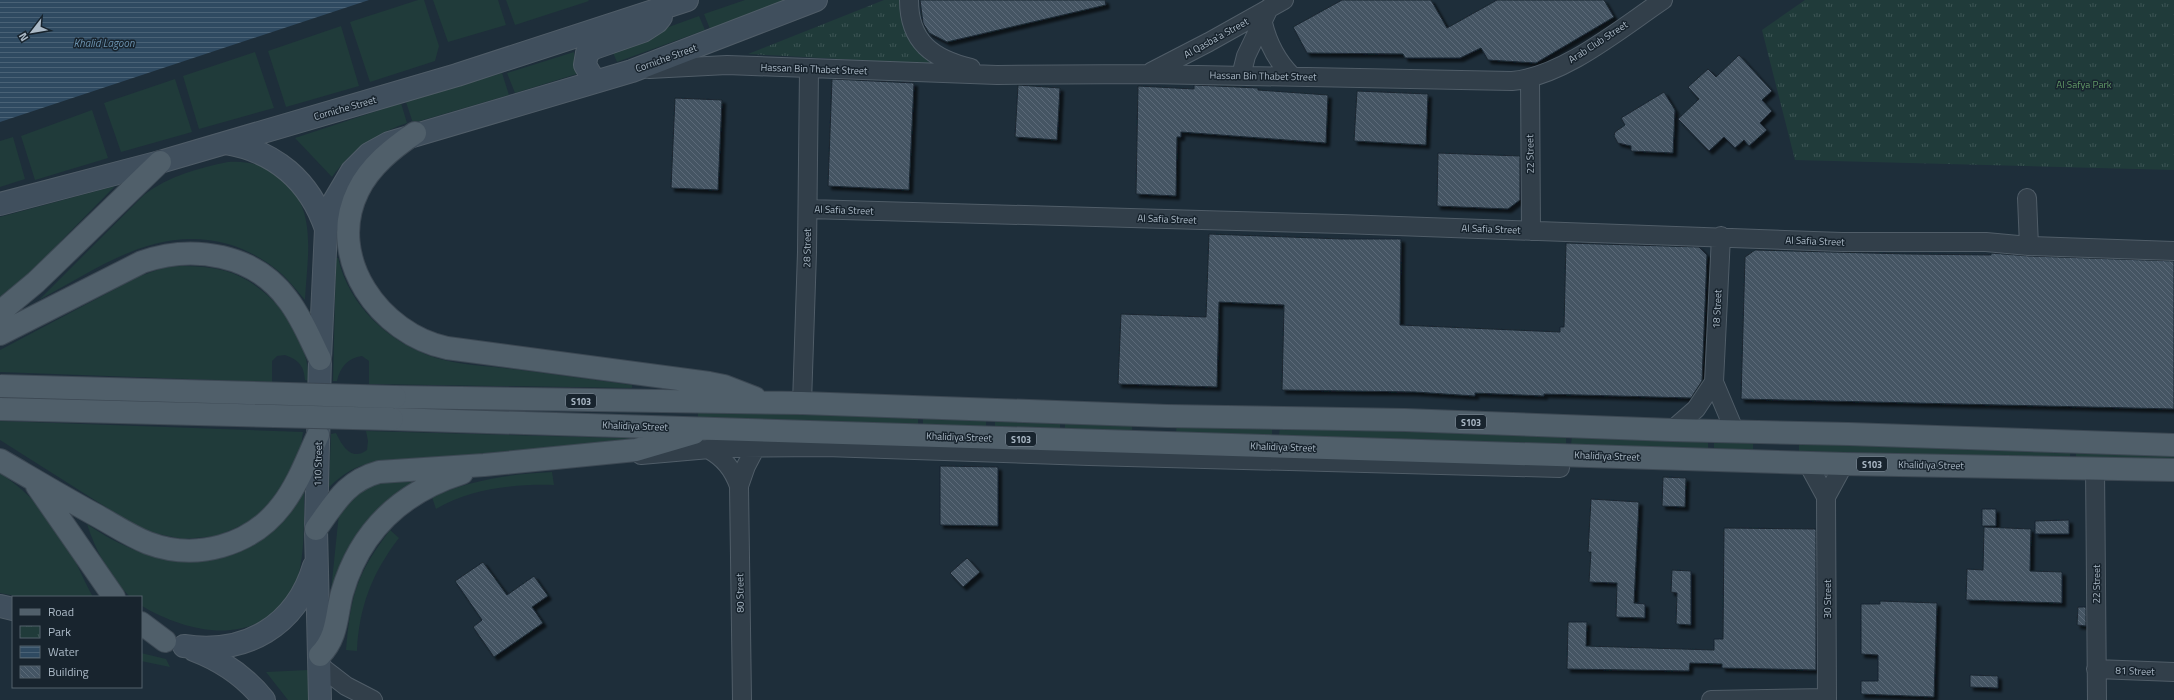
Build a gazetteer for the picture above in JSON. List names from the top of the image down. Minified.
{"streets":{"main road":["Corniche Street","S103","Khalidiya Street","110 Street"],"street":["Al Qasba'a Street","Arab Club Street","Hassan Bin Thabet Street","22 Street","Al Safia Street","28 Street","18 Street","80 Street","30 Street","81 Street"]},"crossings":[["Al Qasba'a Street","Hassan Bin Thabet Street"],["Arab Club Street","Hassan Bin Thabet Street"],["Arab Club Street","22 Street"],["Corniche Street","Hassan Bin Thabet Street"],["Corniche Street","110 Street"],["Hassan Bin Thabet Street","22 Street"],["Hassan Bin Thabet Street","28 Street"],["22 Street","Al Safia Street"],["22 Street","Khalidiya Street"],["22 Street","81 Street"],["Al Safia Street","28 Street"],["Al Safia Street","18 Street"],["28 Street","S103"],["18 Street","S103"],["Khalidiya Street","80 Street"],["Khalidiya Street","30 Street"]],"water":["Khalid Lagoon"],"parks":["Al Safya Park"],"legend":["Road","Park","Water","Building"],"north":"bottom left"}
